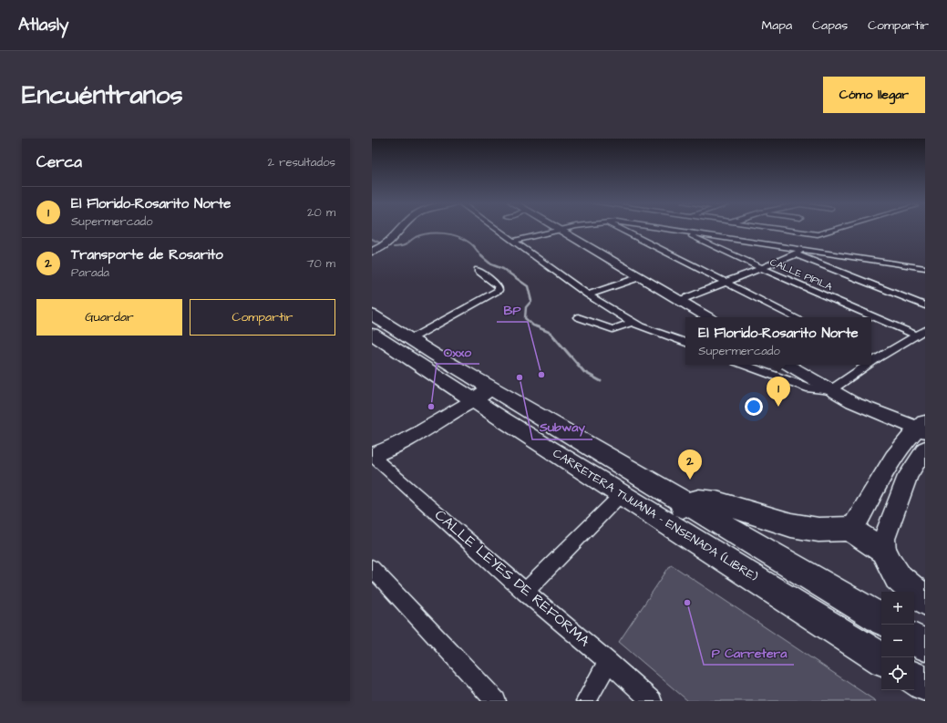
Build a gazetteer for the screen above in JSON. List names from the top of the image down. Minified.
{"streets":{"highway":["CARRETERA TIJUANA - ENSENADA (LIBRE)"],"street":["CALLE PÍPILA","CALLE LEYES DE REFORMA"]},"places":["BP","Subway","Oxxo","P Carretera"],"page":{"header":"Atlasly","nav":["Mapa","Capas","Compartir"],"buttons":["Cómo llegar",["Guardar","Compartir"]],"title":"Encuéntranos","heading":["Cerca","2 resultados"],"list":[{"mark":"1","name":"El Florido-Rosarito Norte","note":"Supermercado","value":"20 m"},{"mark":"2","name":"Transporte de Rosarito","note":"Parada","value":"70 m"}],"popup":["El Florido-Rosarito Norte","Supermercado"],"pins":["1","2"],"map_buttons":["+","−"]}}
